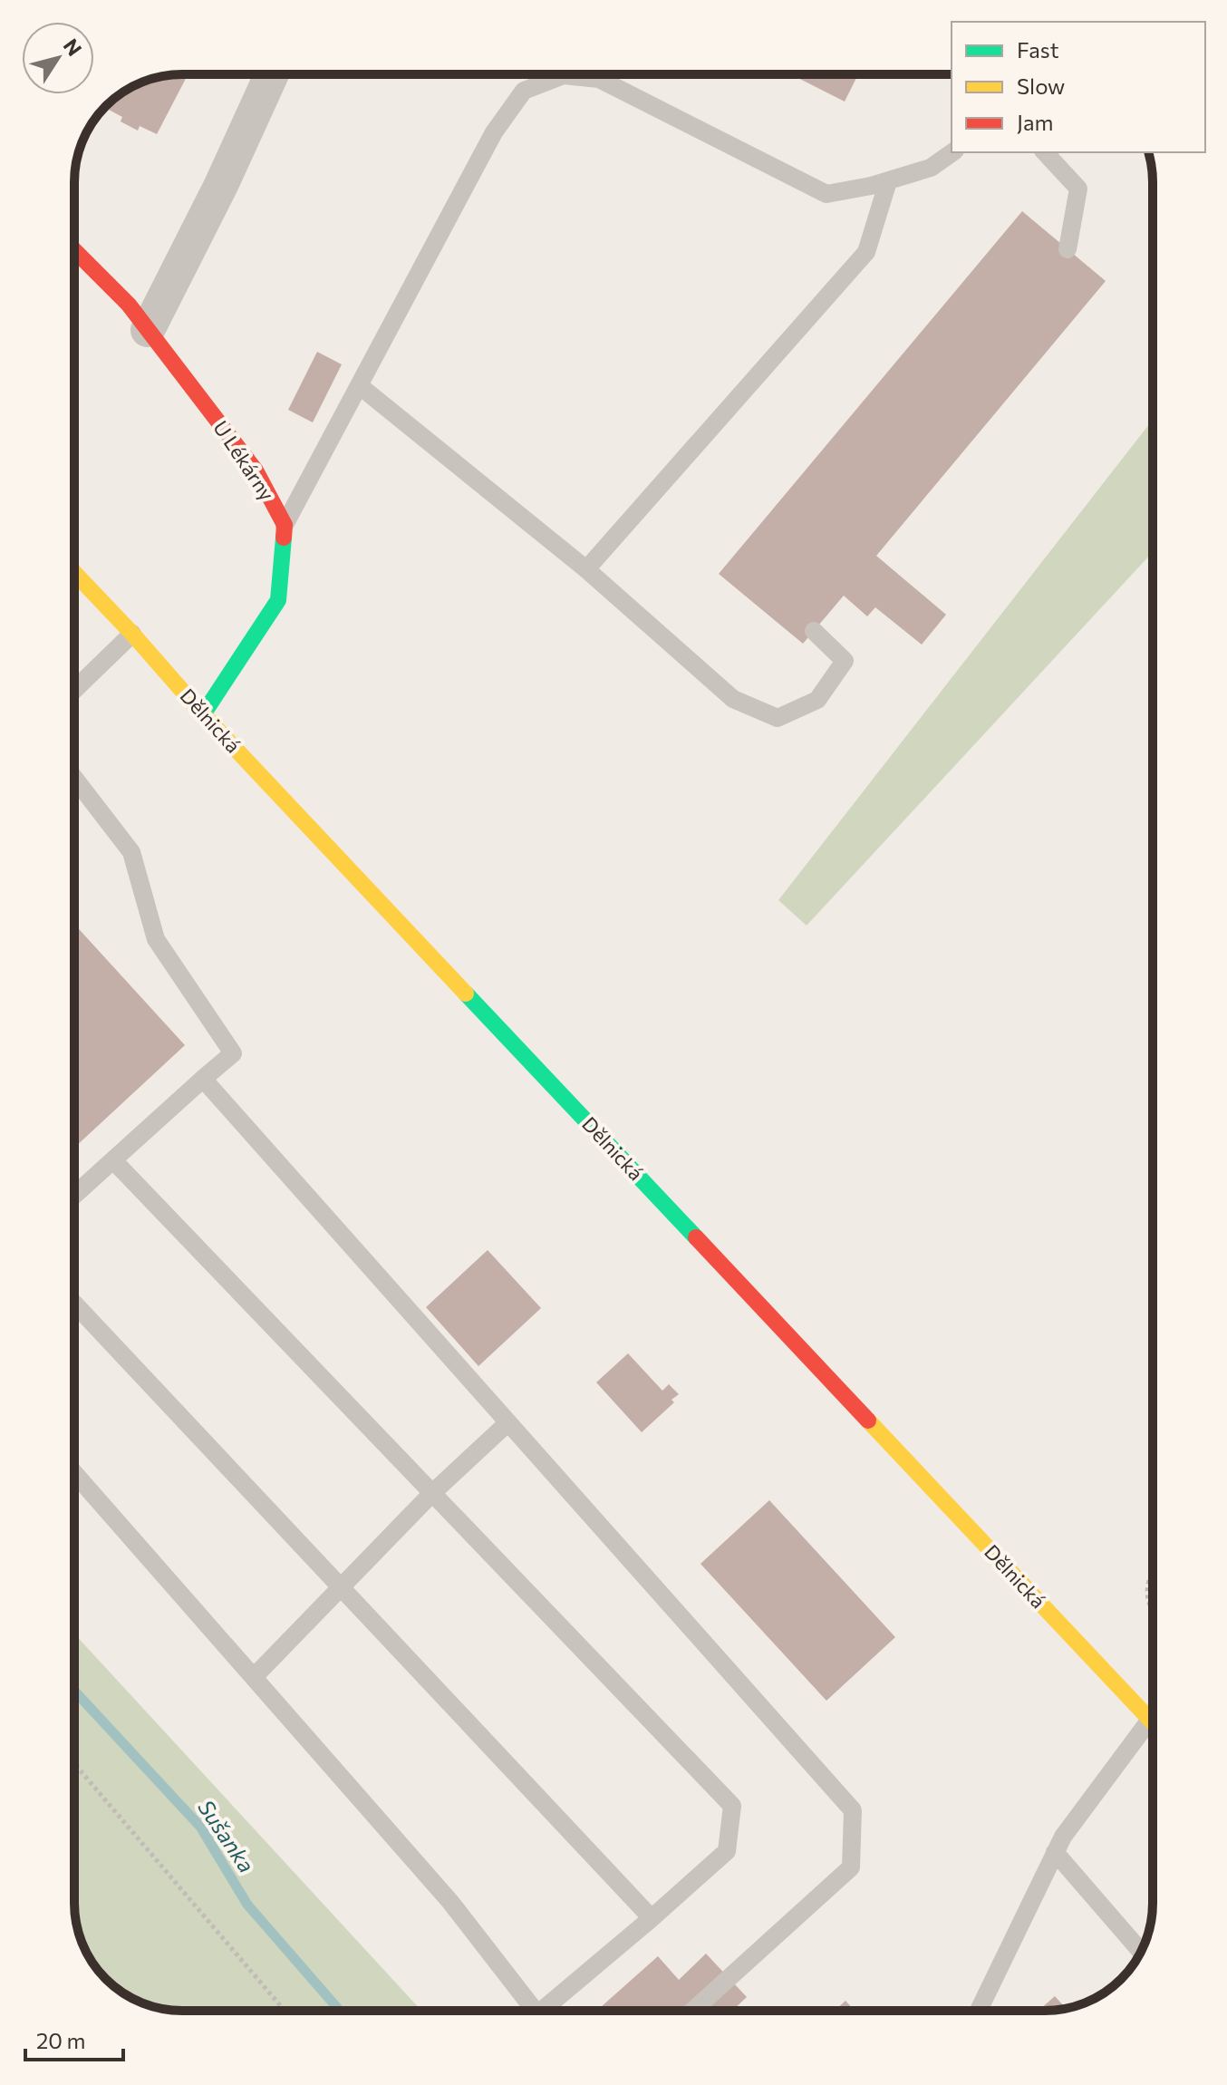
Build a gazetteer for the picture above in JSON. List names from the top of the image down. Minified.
{"streets":{"main road":["U Lékárny","Dělnická"]},"water":["Sušanka"],"legend":["Fast","Slow","Jam"],"scale_bar":"20 m","north":"top right"}
